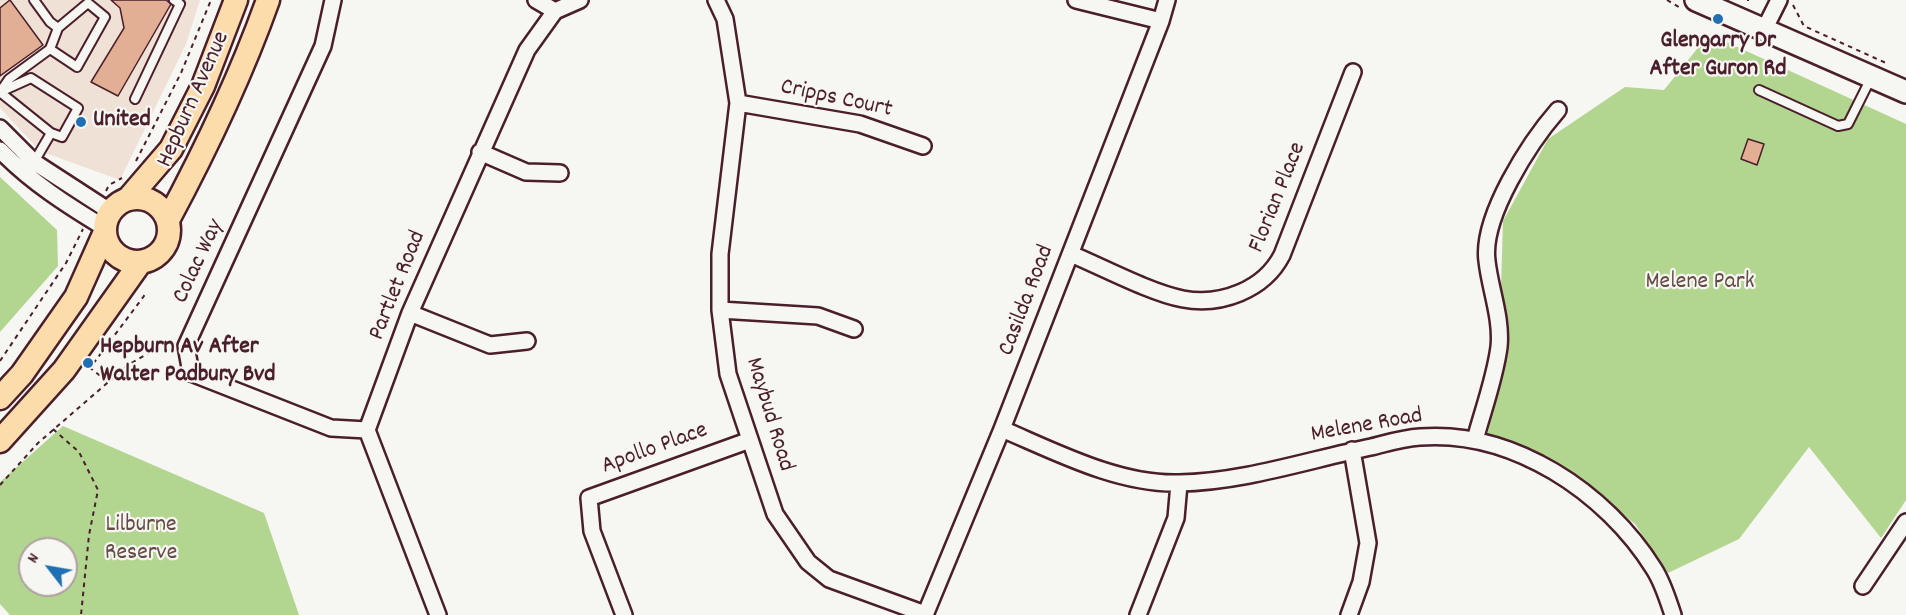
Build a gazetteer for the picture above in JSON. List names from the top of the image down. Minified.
{"streets":{"main road":["Hepburn Avenue"],"street":["Cripps Court","Florian Place","Colac Way","Partlet Road","Casilda Road","Maybud Road","Melene Road","Apollo Place"]},"crossings":[["Cripps Court","Maybud Road"],["Florian Place","Casilda Road"],["Casilda Road","Maybud Road"],["Casilda Road","Melene Road"],["Maybud Road","Apollo Place"]],"parks":["Melene Park","Lilburne Reserve"],"places":["Glengarry Dr After Guron Rd","United","Hepburn Av After Walter Padbury Bvd"],"north":"top left"}
